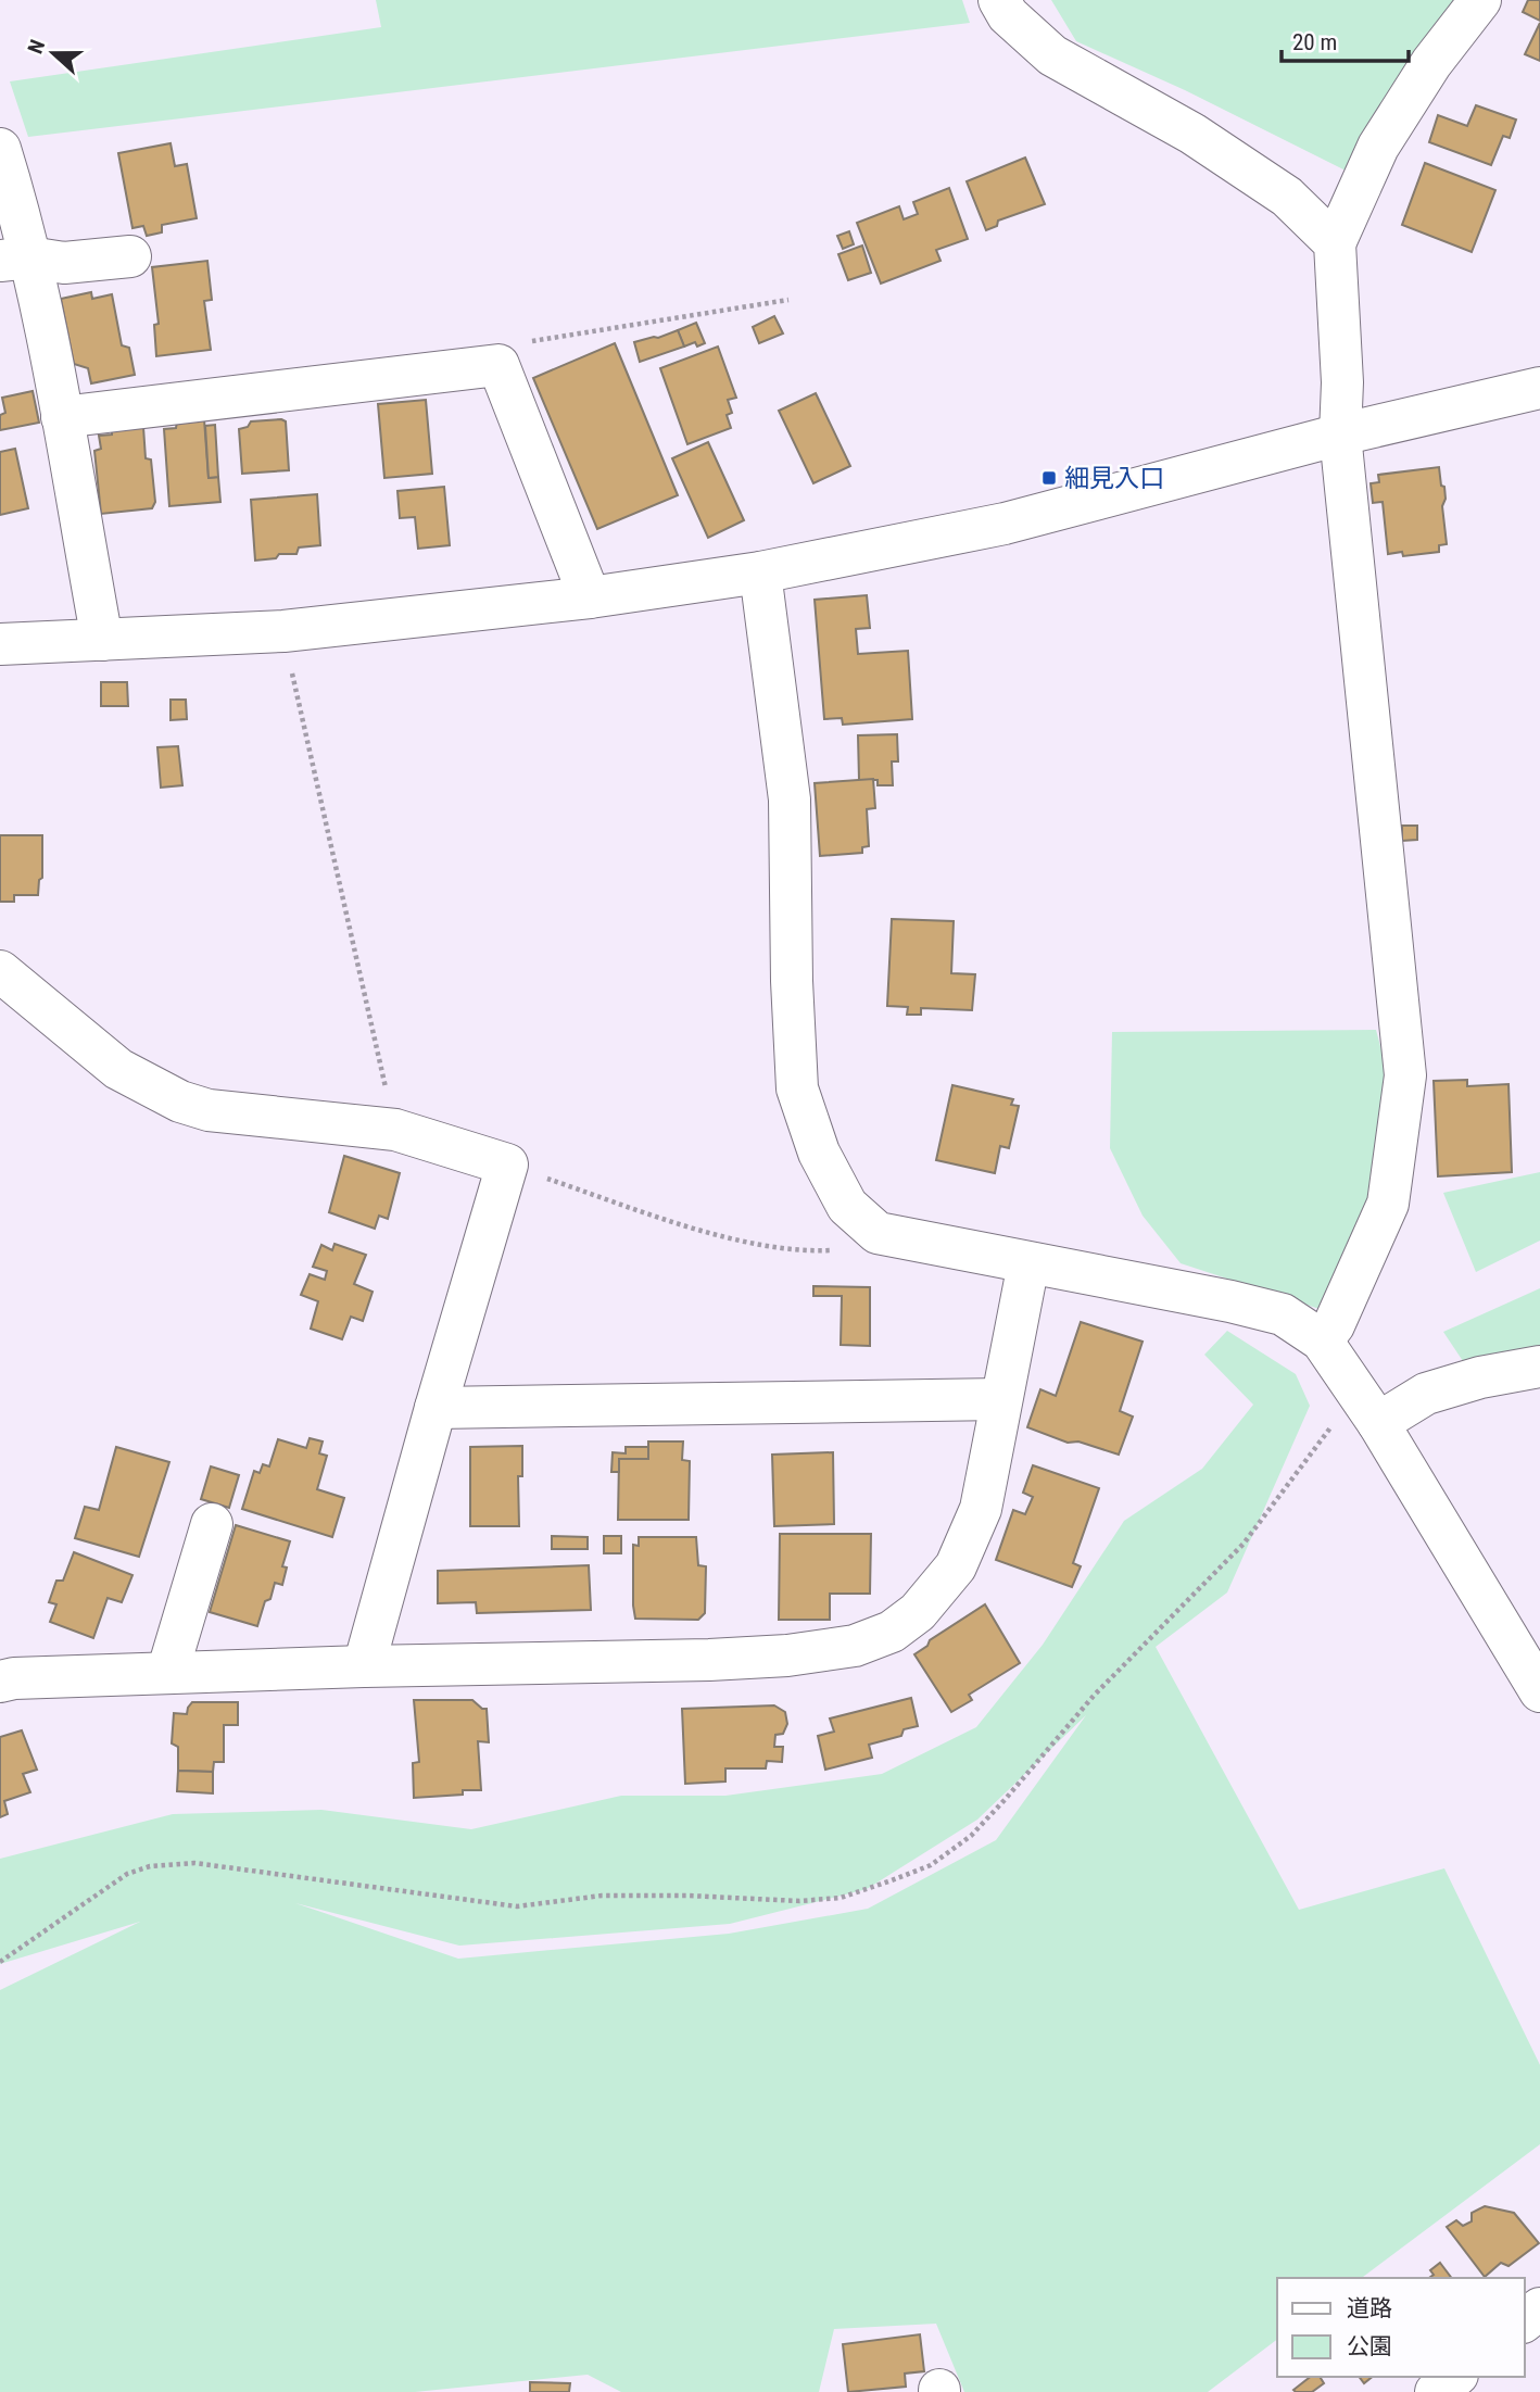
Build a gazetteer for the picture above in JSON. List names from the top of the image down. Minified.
{"places":{"transit":["細見入口"]},"legend":["道路","公園"],"scale_bar":"20 m","north":"left"}
